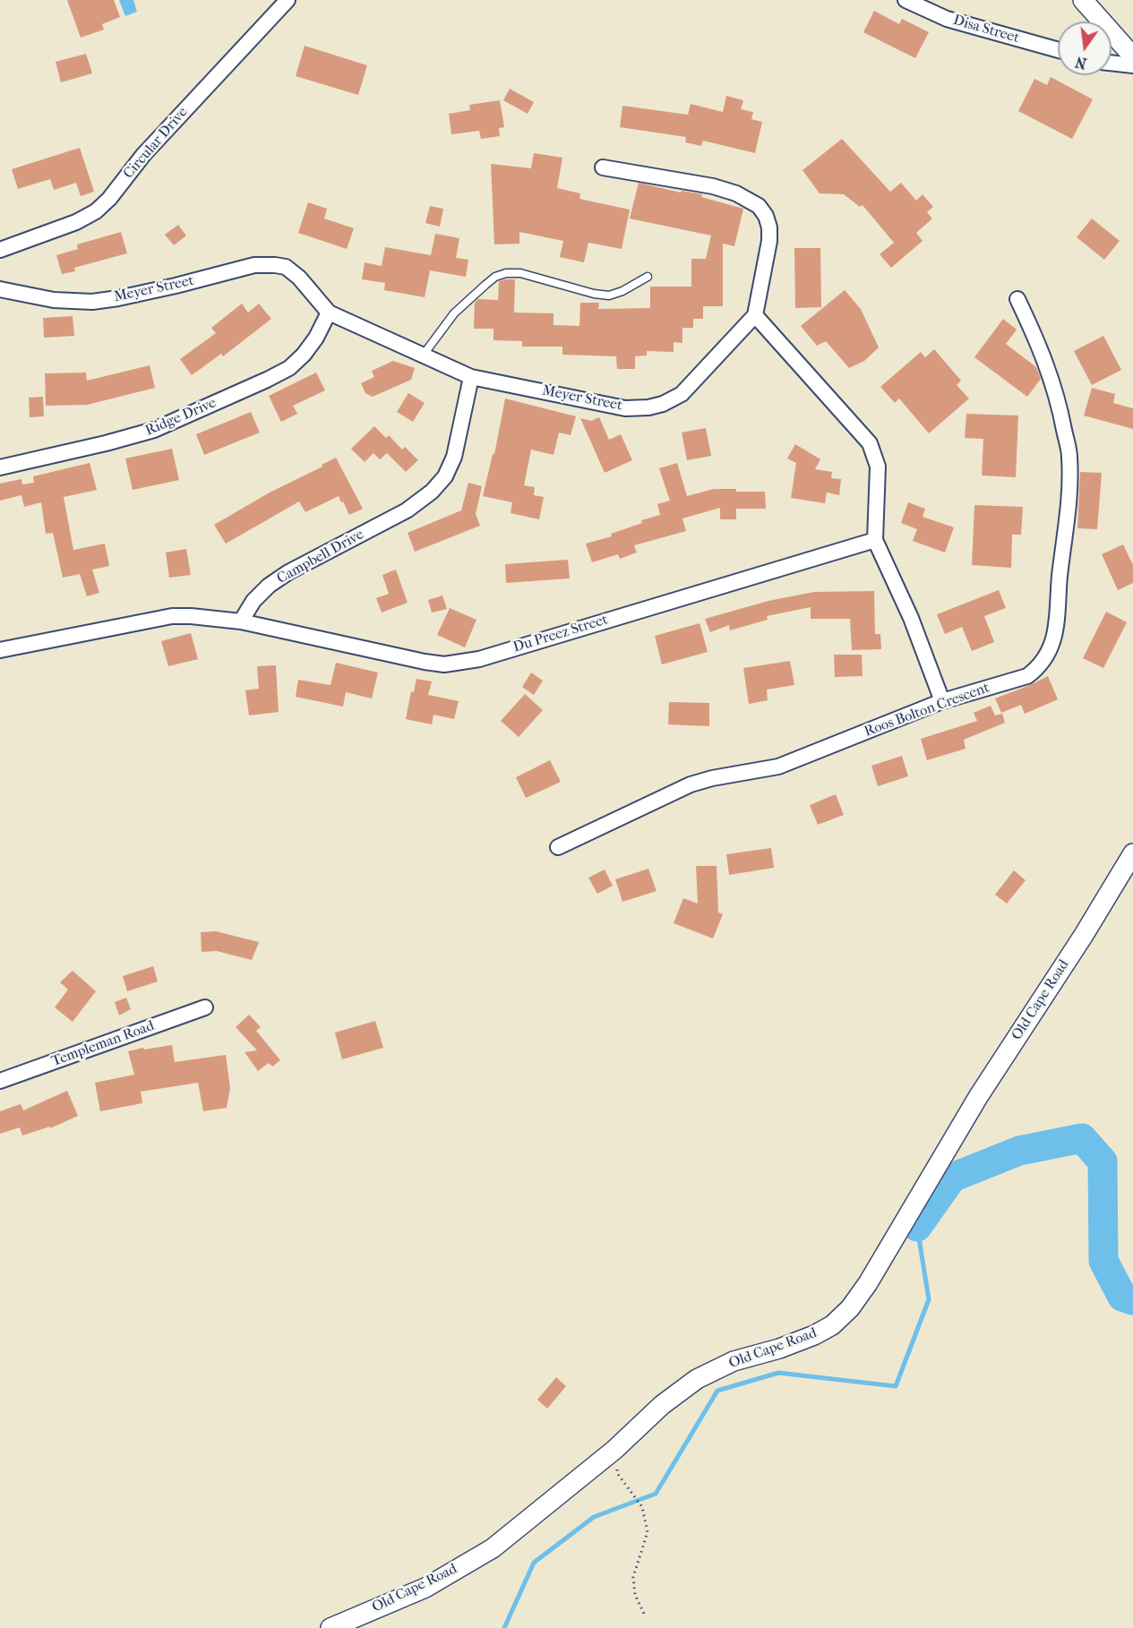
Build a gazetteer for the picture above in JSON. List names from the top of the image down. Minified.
{"streets":{"street":["Disa Street","Circular Drive","Meyer Street","Ridge Drive","Campbell Drive","Du Preez Street","Roos Bolton Crescent","Old Cape Road","Templeman Road"]},"crossings":[["Meyer Street","Ridge Drive"],["Meyer Street","Campbell Drive"],["Campbell Drive","Du Preez Street"]],"north":"bottom"}
